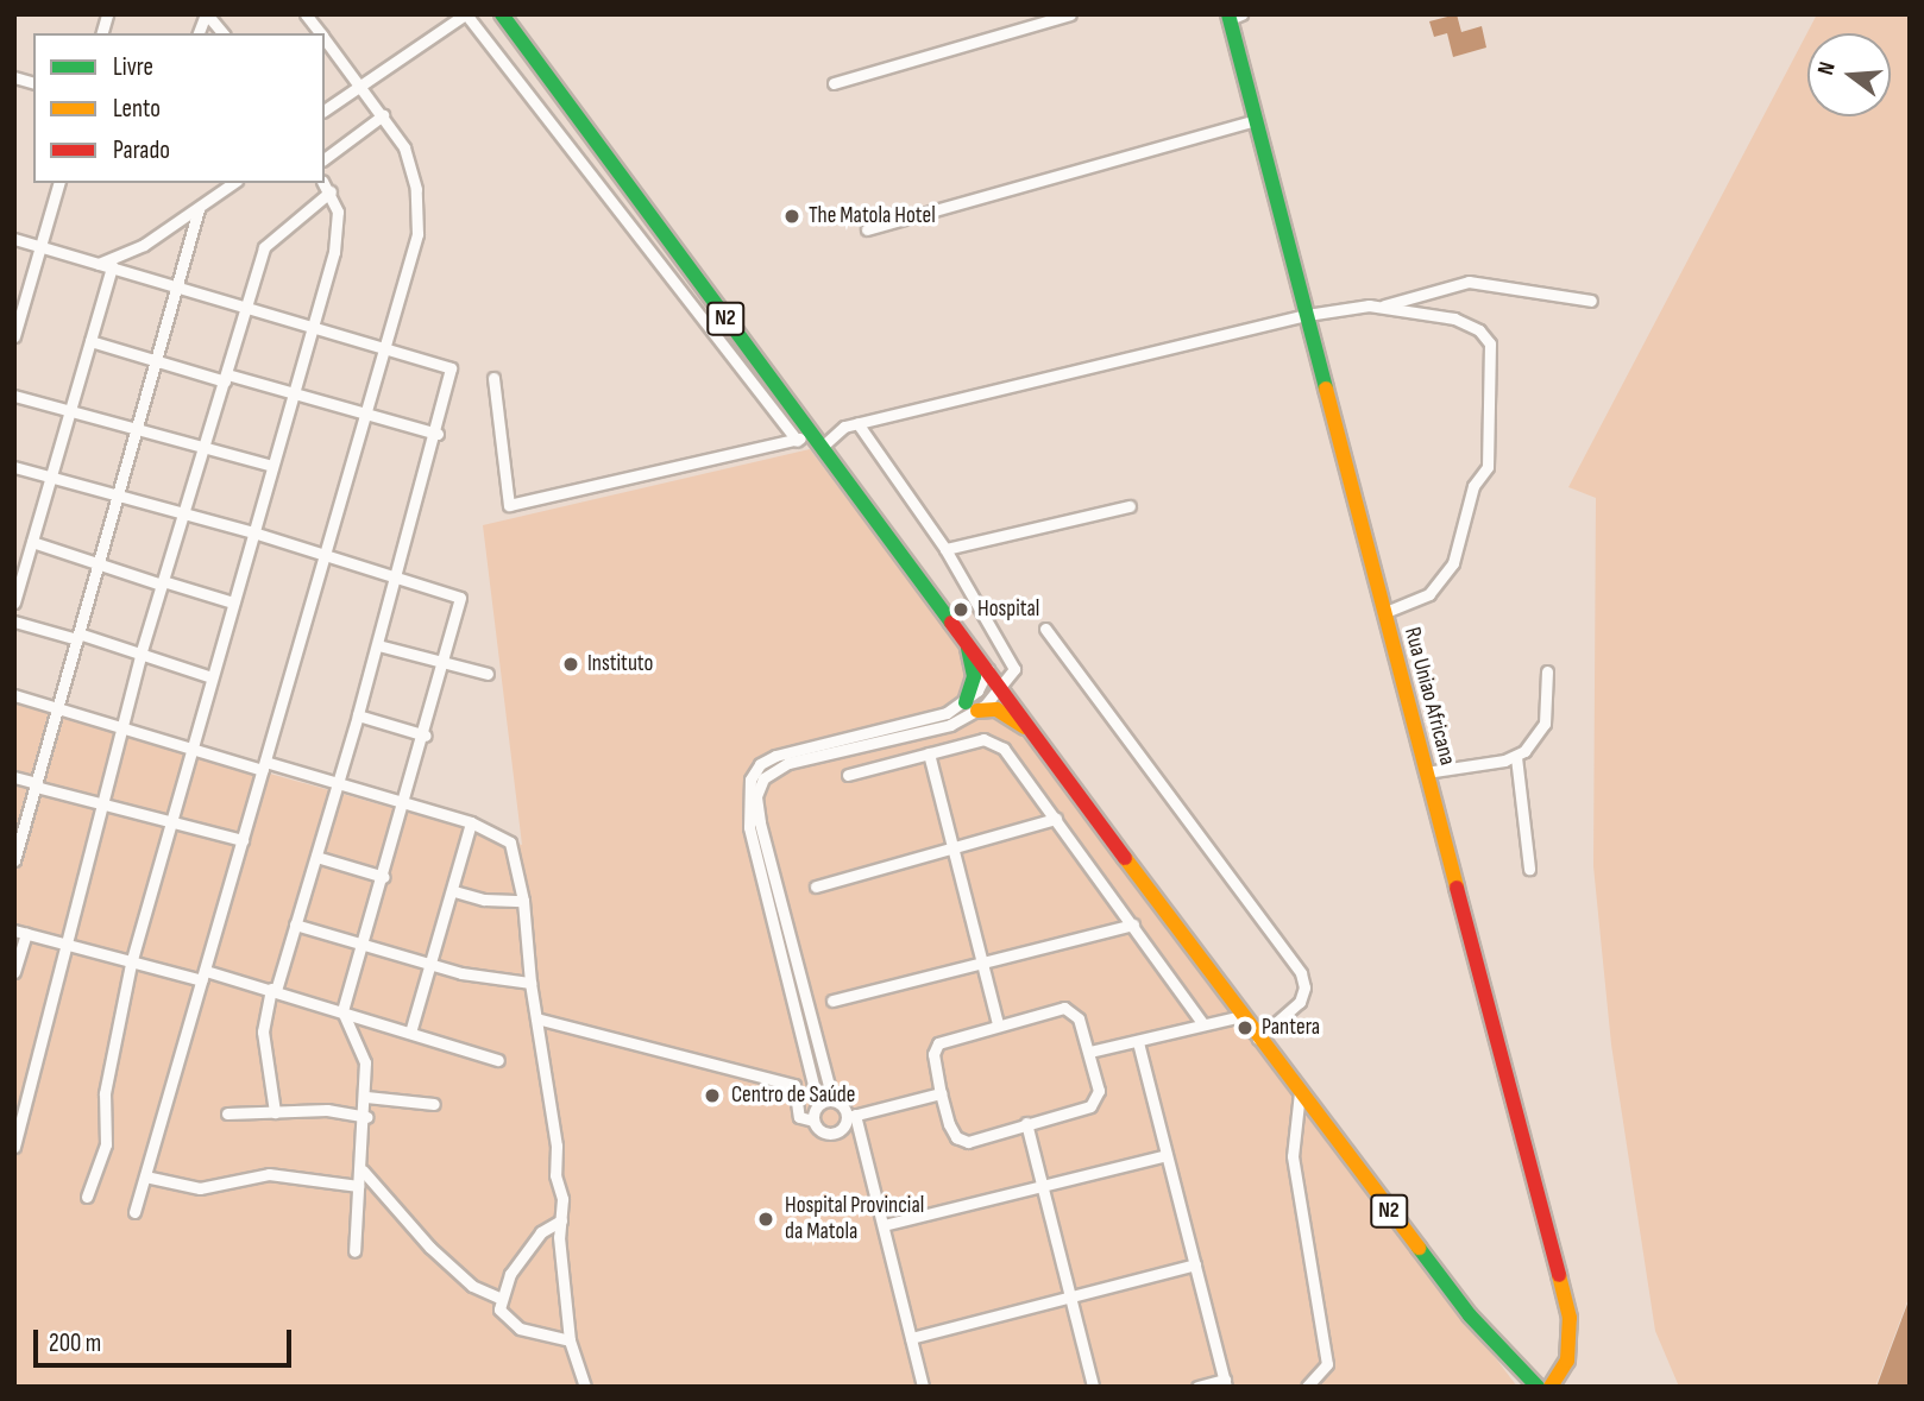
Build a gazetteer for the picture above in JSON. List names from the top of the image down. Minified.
{"streets":{"main road":["N2","Rua Uniao Africana"]},"places":["The Matola Hotel","Hospital","Instituto","Pantera","Centro de Saúde","Hospital Provincial da Matola"],"legend":["Livre","Lento","Parado"],"scale_bar":"200 m","north":"left"}
